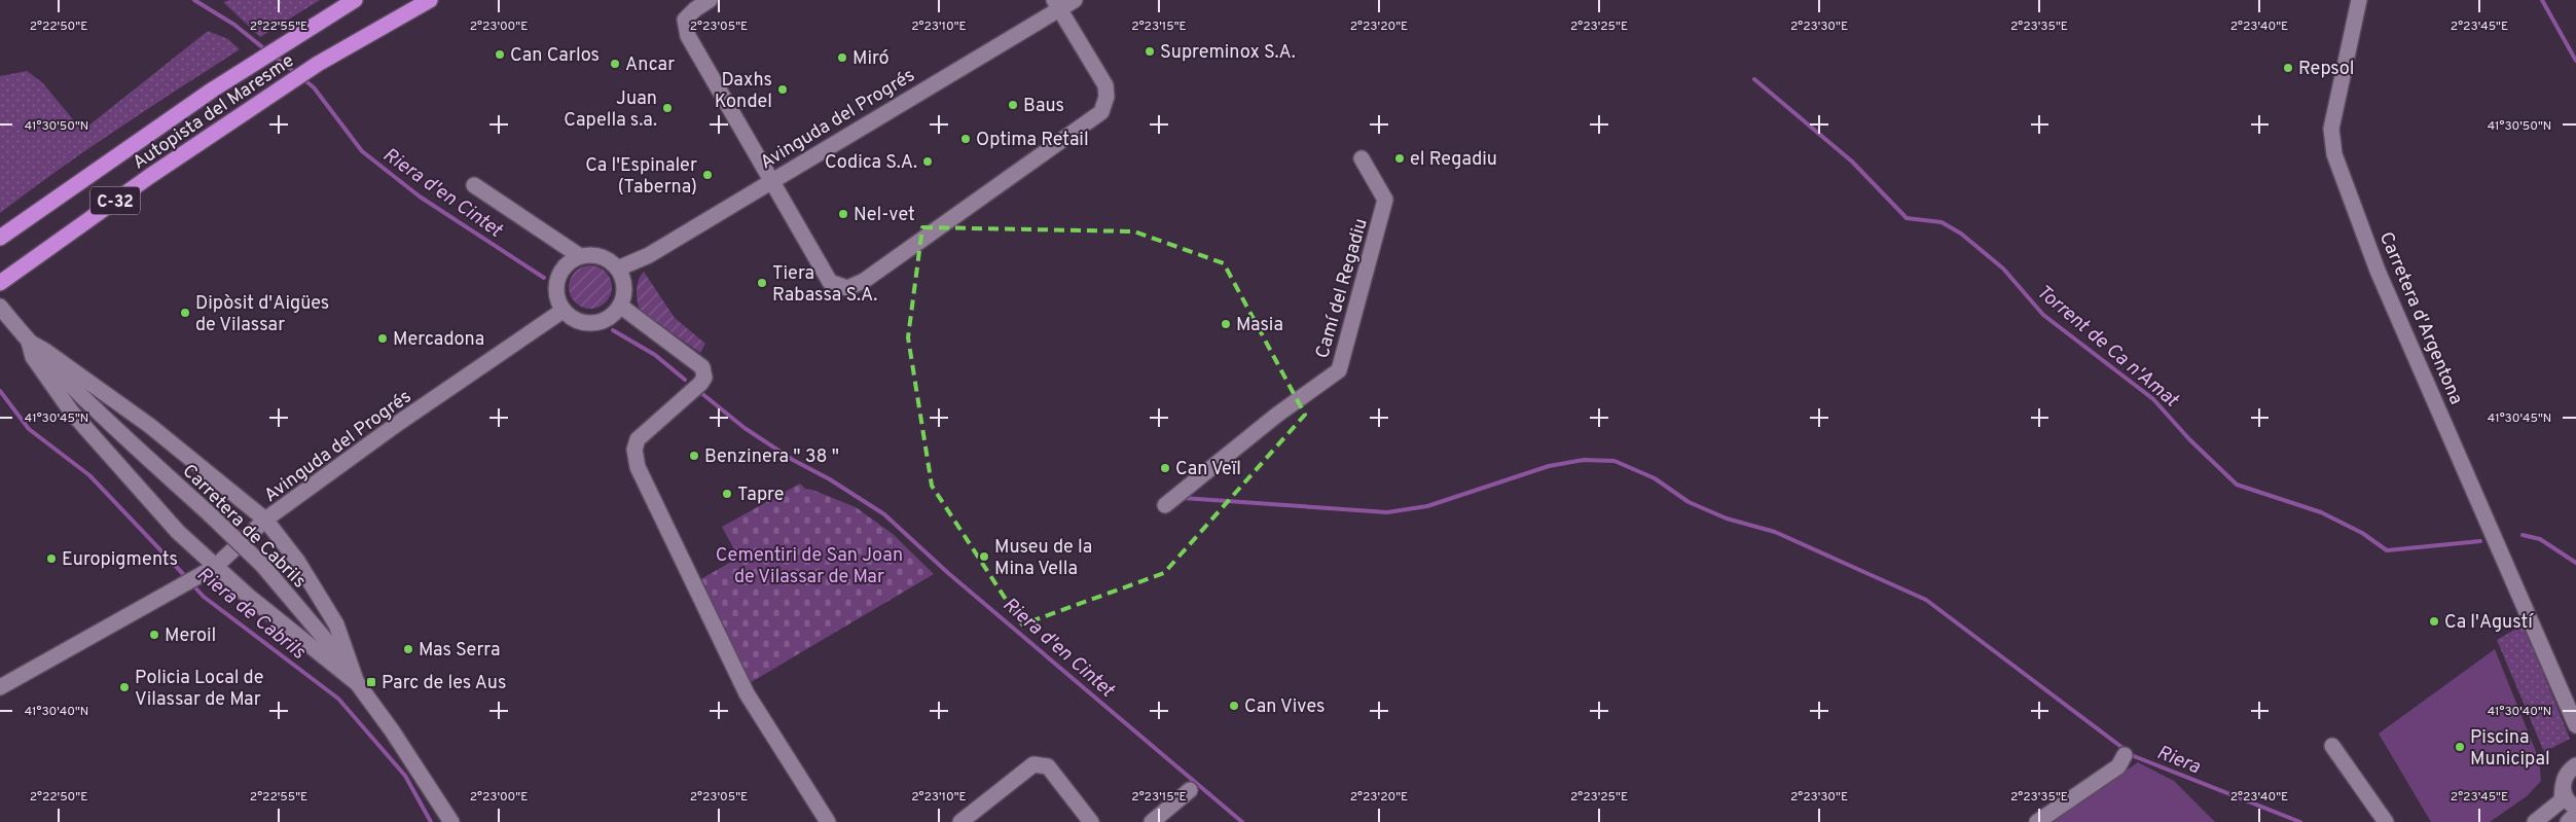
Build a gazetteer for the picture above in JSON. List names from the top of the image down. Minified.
{"streets":{"highway":["Autopista del Maresme","C-32"],"street":["Avinguda del Progrés","Camí del Regadiu","Carretera d'Argentona","Carretera de Cabrils"]},"water":["Riera d'en Cintet","Torrent de Ca n'Amat","Riera de Cabrils","Riera"],"parks":["Cementiri de San Joan de Vilassar de Mar"],"places":{"other":["Supreminox S.A.","Can Carlos","Miró","Ancar","Repsol","Daxhs Kondel","Baus","Juan Capella s.a.","Optima Retail","el Regadiu","Codica S.A.","Ca l'Espinaler (Taberna)","Nel-vet","Tiera Rabassa S.A.","Dipòsit d'Aigües de Vilassar","Masia","Mercadona","Benzinera \" 38 \"","Can Veïl","Tapre","Museu de la Mina Vella","Europigments","Ca l'Agustí","Meroil","Mas Serra","Policia Local de Vilassar de Mar","Can Vives","Piscina Municipal"],"transit":["Parc de les Aus"]},"coordinates":["2°22'50\"E","2°22'55\"E","2°23'00\"E","2°23'05\"E","2°23'10\"E","2°23'15\"E","2°23'20\"E","2°23'25\"E","2°23'30\"E","2°23'35\"E","2°23'40\"E","2°23'45\"E","41°30'50\"N","41°30'45\"N","41°30'40\"N"]}
